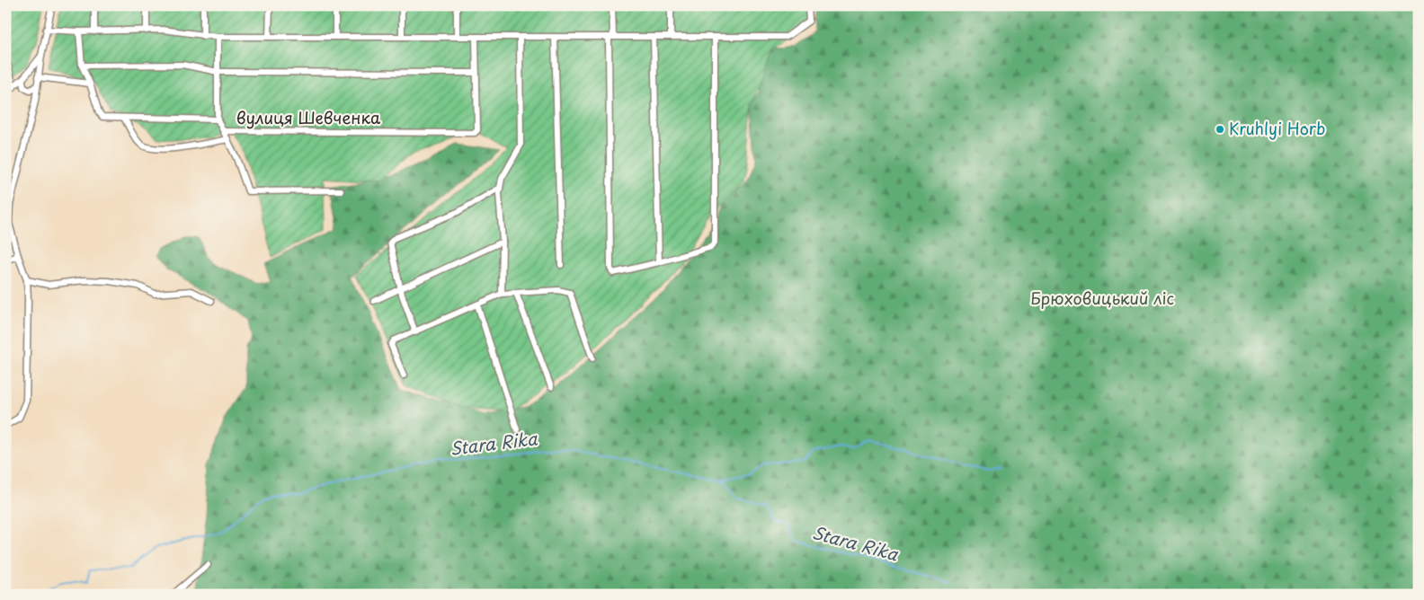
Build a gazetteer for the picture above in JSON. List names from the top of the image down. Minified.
{"streets":{"street":["вулиця Шевченка"]},"water":["Stara Rika"],"parks":["Брюховицький ліс"],"places":["Kruhlyi Horb"]}
